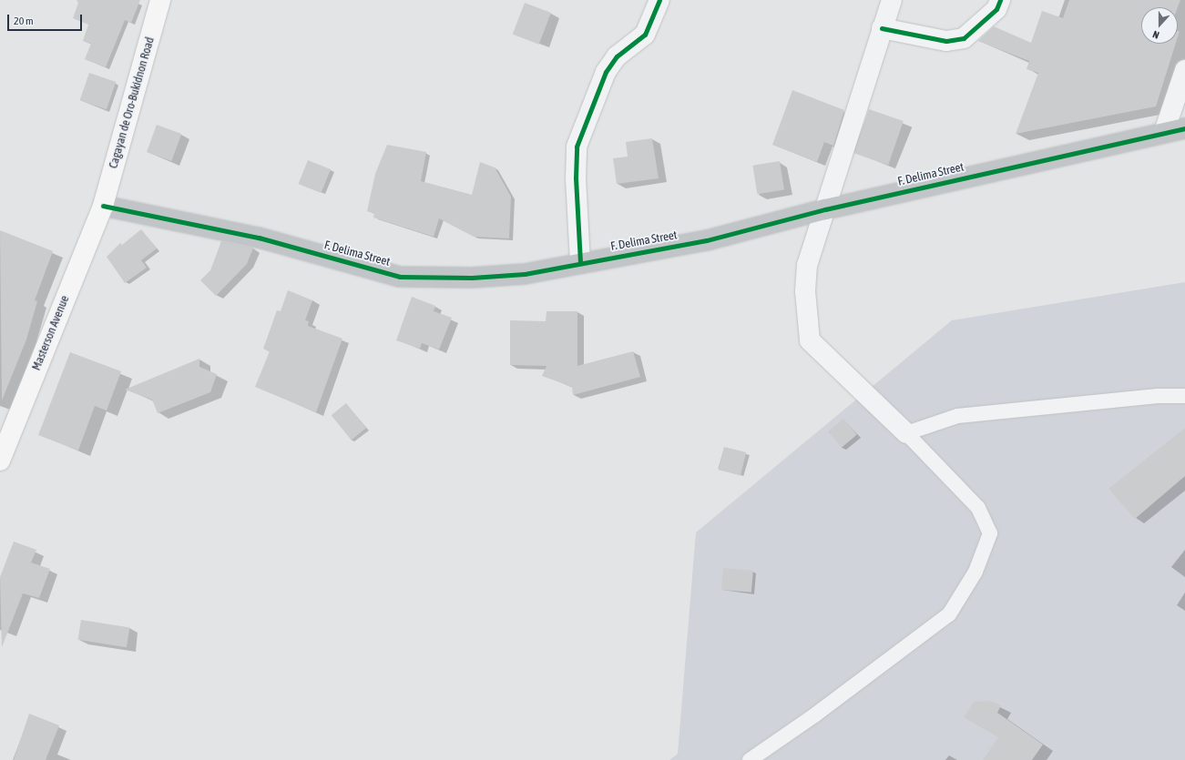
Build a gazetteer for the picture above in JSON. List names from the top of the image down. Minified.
{"streets":{"main road":["Cagayan de Oro-Bukidnon Road","Masterson Avenue"],"street":["F. Delima Street"]},"crossings":[["Cagayan de Oro-Bukidnon Road","F. Delima Street"],["Cagayan de Oro-Bukidnon Road","Masterson Avenue"],["F. Delima Street","Masterson Avenue"]],"scale_bar":"20 m","north":"bottom"}
